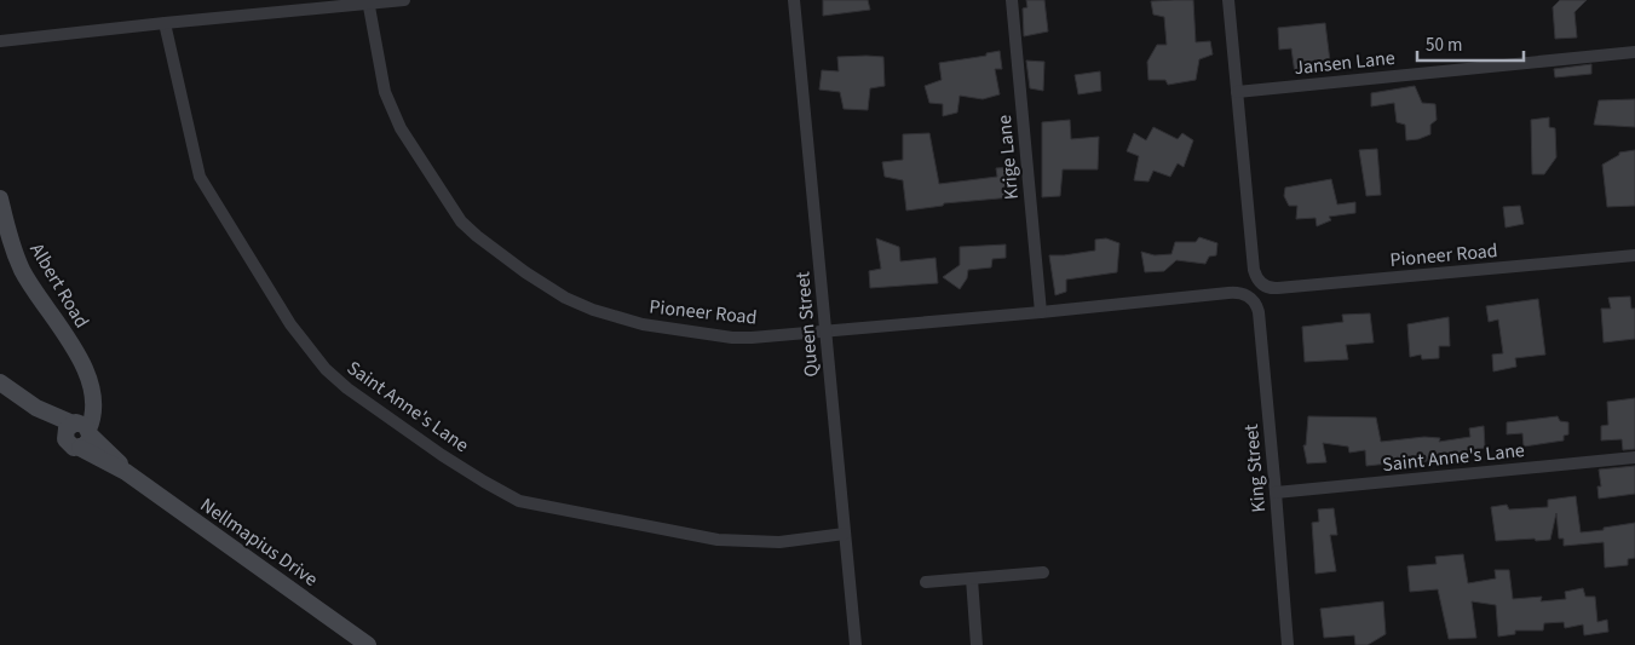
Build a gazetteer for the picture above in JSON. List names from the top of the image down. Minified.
{"streets":{"main road":["Albert Road","Nellmapius Drive"],"street":["Jansen Lane","Krige Lane","Pioneer Road","Queen Street","Saint Anne's Lane","King Street"]},"crossings":[["Jansen Lane","Pioneer Road"],["Krige Lane","Pioneer Road"],["Pioneer Road","Queen Street"],["Pioneer Road","King Street"],["Albert Road","Nellmapius Drive"],["Queen Street","Saint Anne's Lane"],["Saint Anne's Lane","King Street"]],"scale_bar":"50 m"}
